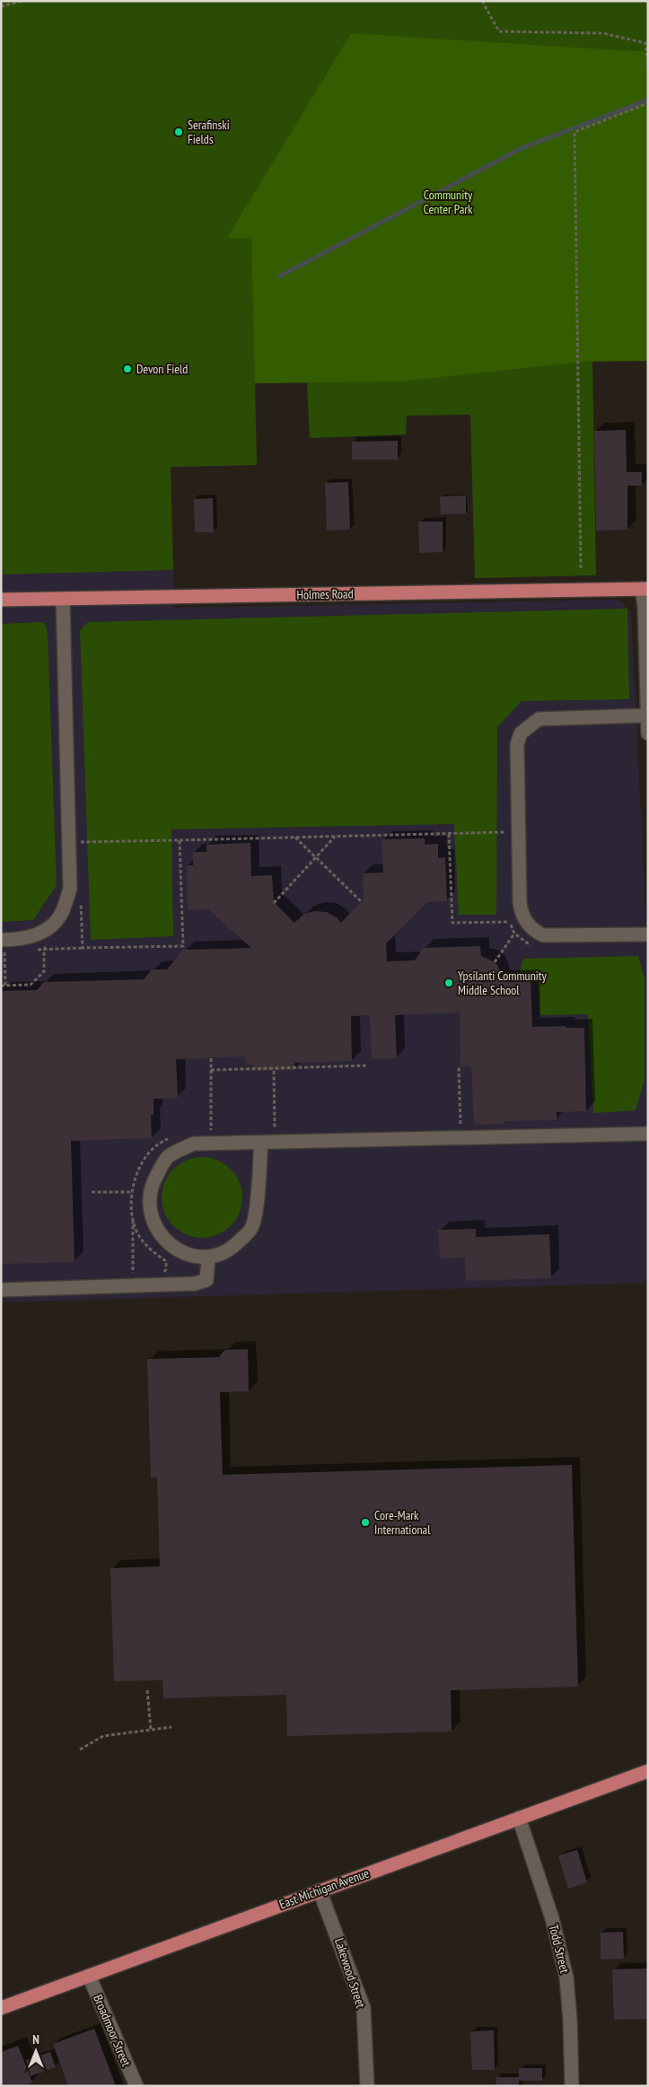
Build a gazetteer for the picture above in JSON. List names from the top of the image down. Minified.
{"streets":{"main road":["Holmes Road","East Michigan Avenue"],"street":["Todd Street","Lakewood Street","Broadmoor Street"]},"crossings":[["East Michigan Avenue","Todd Street"],["East Michigan Avenue","Lakewood Street"],["East Michigan Avenue","Broadmoor Street"]],"parks":["Community Center Park"],"places":["Serafinski Fields","Devon Field","Ypsilanti Community Middle School","Core-Mark International"],"north":"top"}
